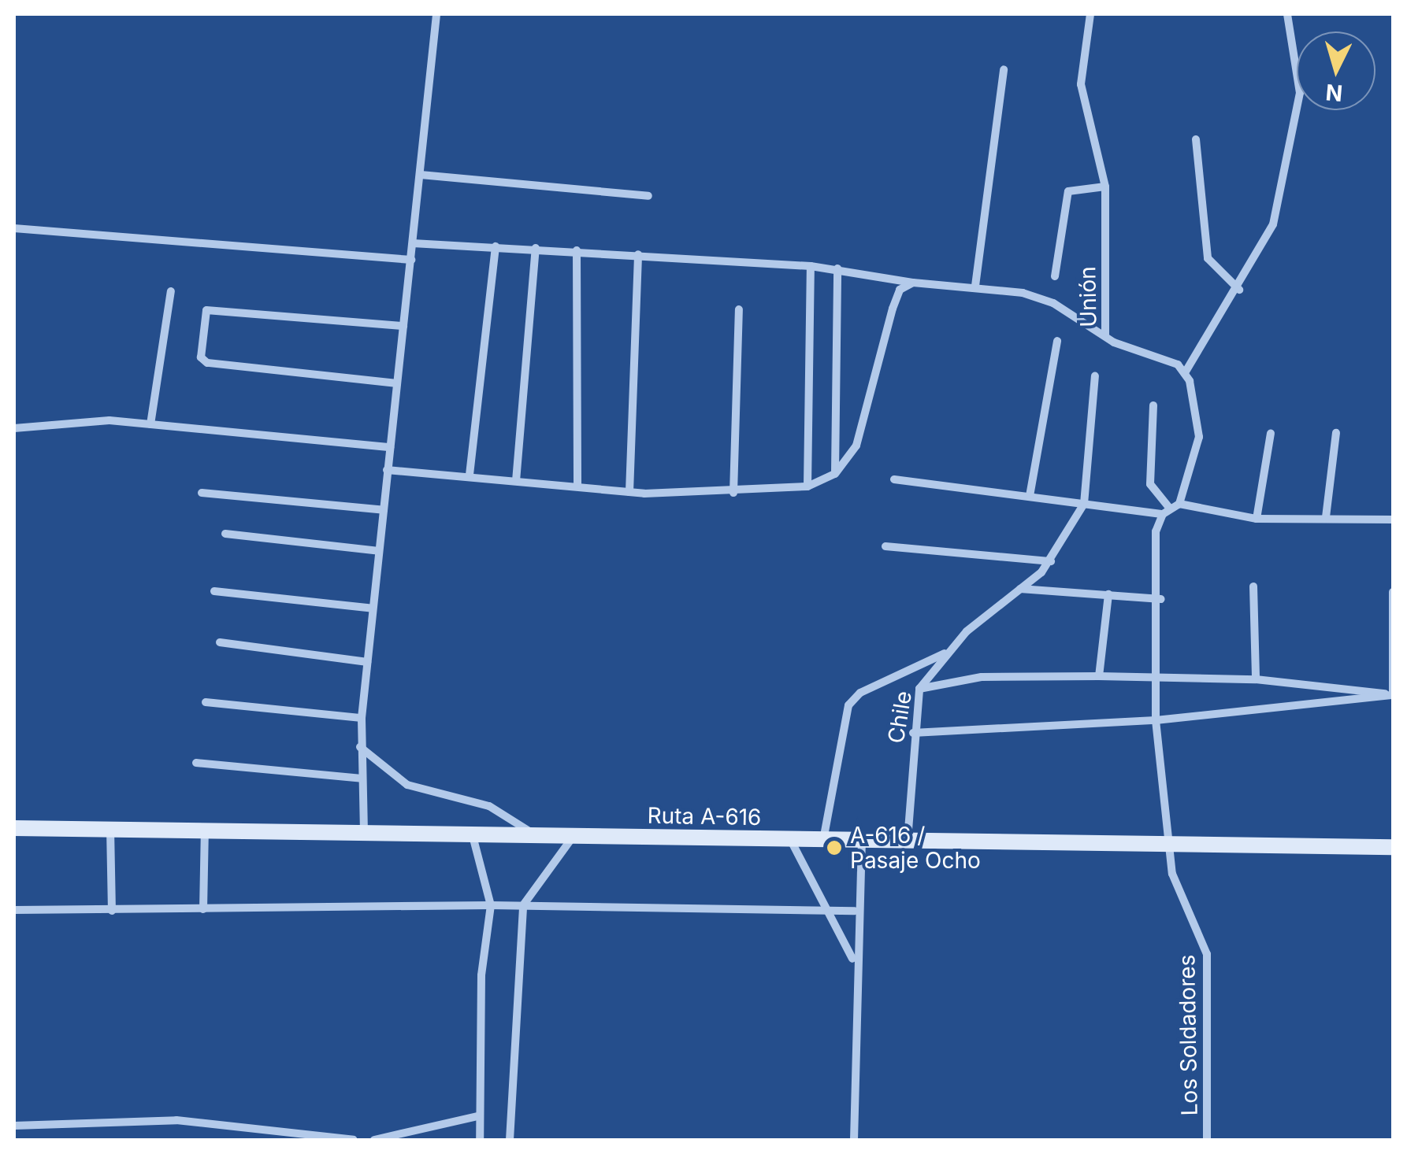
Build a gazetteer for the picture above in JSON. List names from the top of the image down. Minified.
{"streets":{"main road":["Ruta A-616"],"street":["Unión","Chile","Los Soldadores"]},"crossings":[["Chile","Ruta A-616"],["Ruta A-616","Los Soldadores"]],"places":["A-616 / Pasaje Ocho"],"north":"bottom"}
